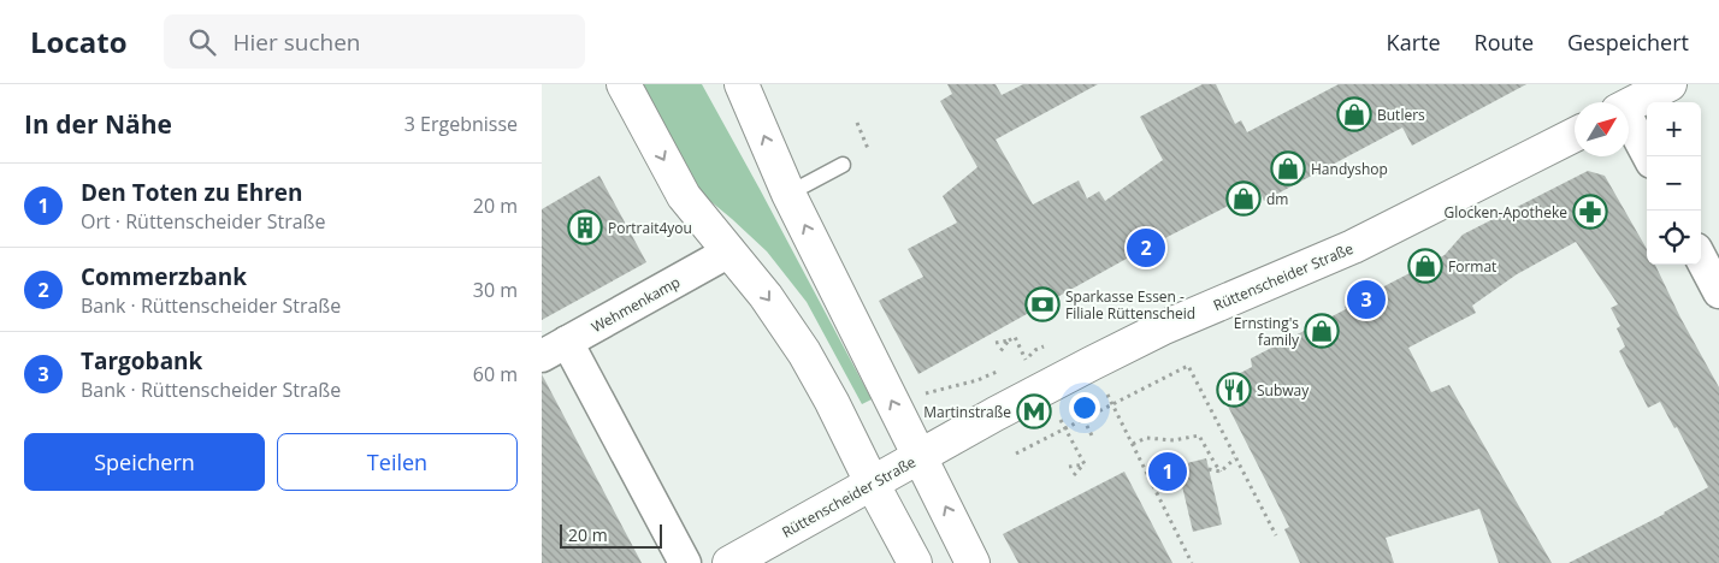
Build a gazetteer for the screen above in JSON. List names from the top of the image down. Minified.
{"streets":{"main road":["Rüttenscheider Straße"],"street":["Wehmenkamp"]},"places":{"shop":["Butlers","Handyshop","dm","Format","Ernsting's family"],"pharmacy":["Glocken-Apotheke"],"building":["Portrait4you"],"bank":["Sparkasse Essen - Filiale Rüttenscheid"],"restaurant":["Subway"],"metro station":["Martinstraße"]},"scale_bar":"20 m","north":"top right","page":{"header":"Locato","search":"Hier suchen","nav":["Karte","Route","Gespeichert"],"heading":["In der Nähe","3 Ergebnisse"],"map_buttons":["+","−"],"list":[{"mark":"1","name":"Den Toten zu Ehren","note":"Ort · Rüttenscheider Straße","value":"20 m"},{"mark":"2","name":"Commerzbank","note":"Bank · Rüttenscheider Straße","value":"30 m"},{"mark":"3","name":"Targobank","note":"Bank · Rüttenscheider Straße","value":"60 m"}],"pins":["2","3","1"],"buttons":["Speichern","Teilen"],"scale":"20 m"}}
